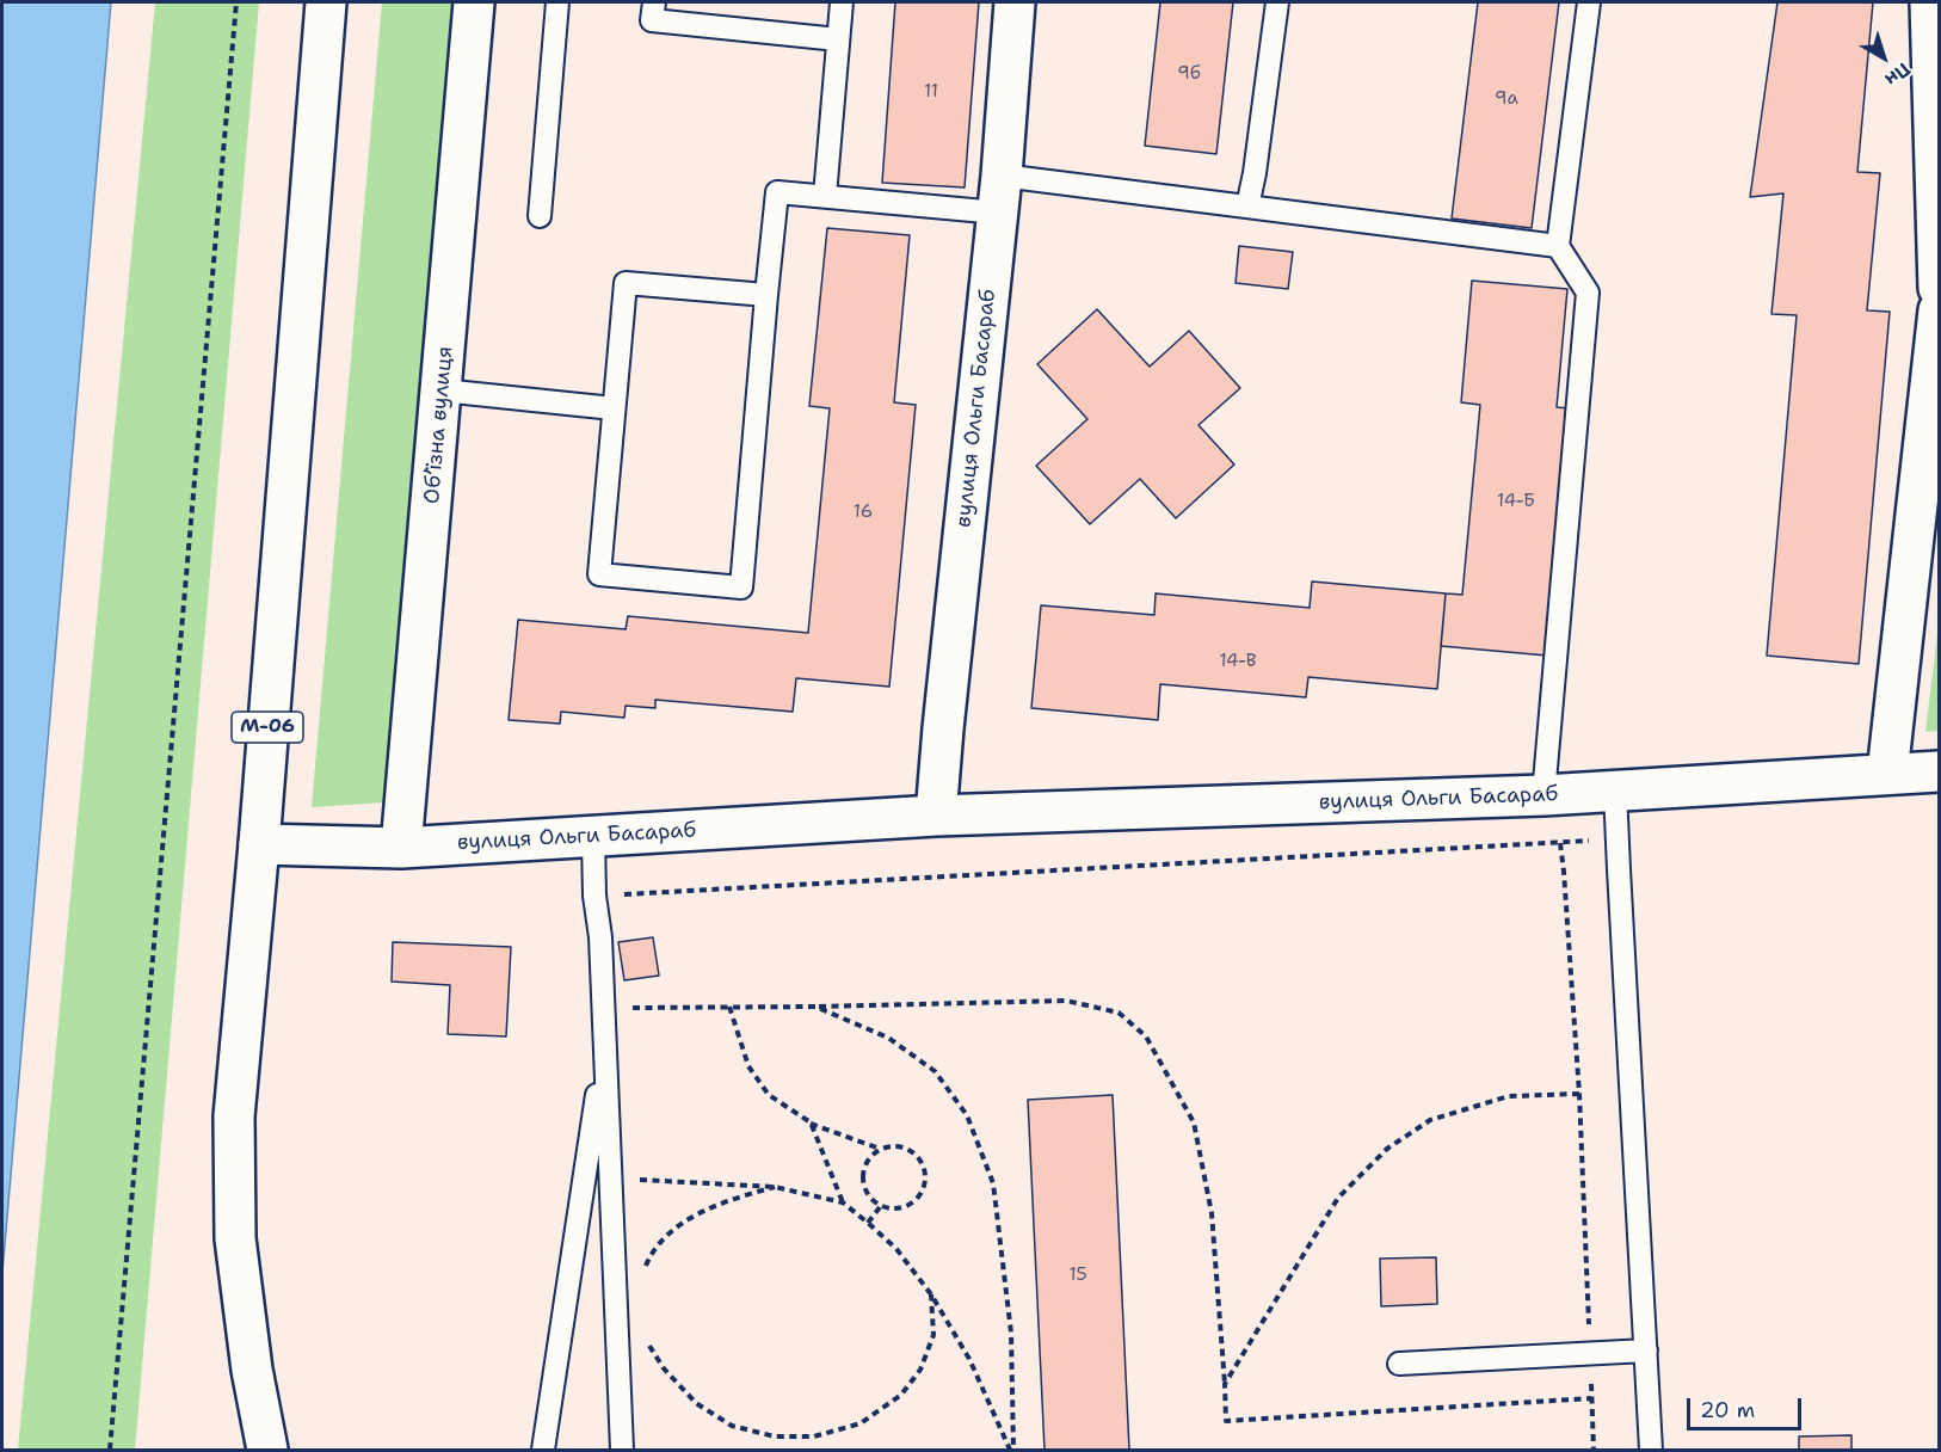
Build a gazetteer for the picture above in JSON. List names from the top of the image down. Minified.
{"streets":{"main road":["вулиця Ольги Басараб","Обʼїзна вулиця","М-06"]},"crossings":[["вулиця Ольги Басараб","Обʼїзна вулиця"],["вулиця Ольги Басараб","М-06"]],"house_numbers":["9б","11","9а","14-Б","16","14-В","15"],"scale_bar":"20 m","north":"bottom right"}
